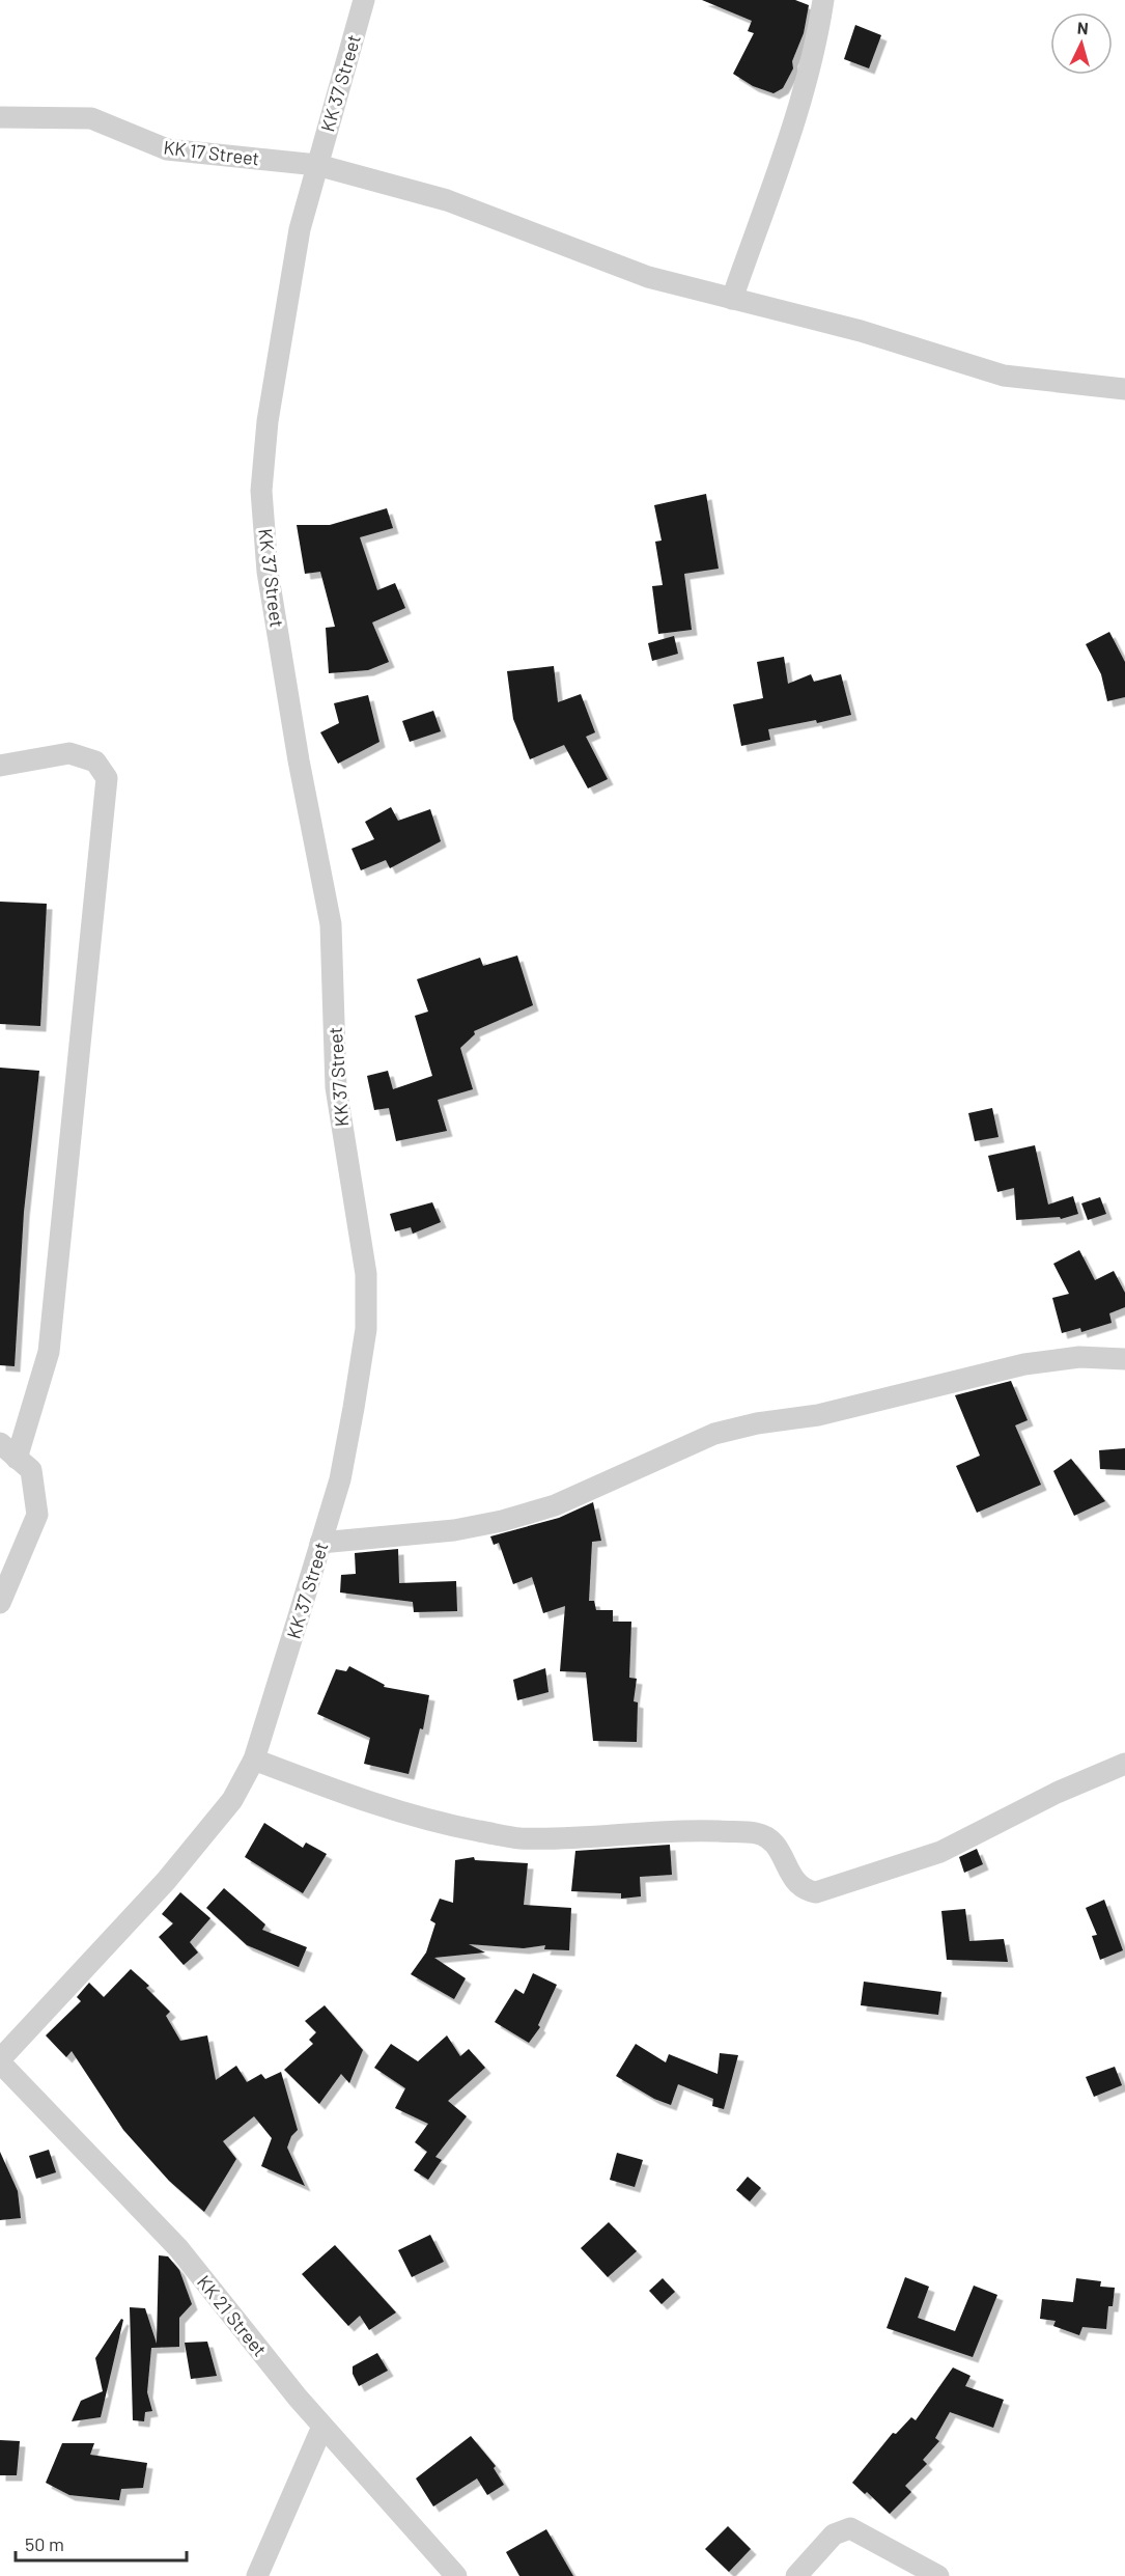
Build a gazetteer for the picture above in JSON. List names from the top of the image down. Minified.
{"streets":{"street":["KK 37 Street","KK 17 Street","KK 21 Street"]},"crossings":[["KK 37 Street","KK 17 Street"],["KK 37 Street","KK 21 Street"]],"scale_bar":"50 m","north":"top"}
